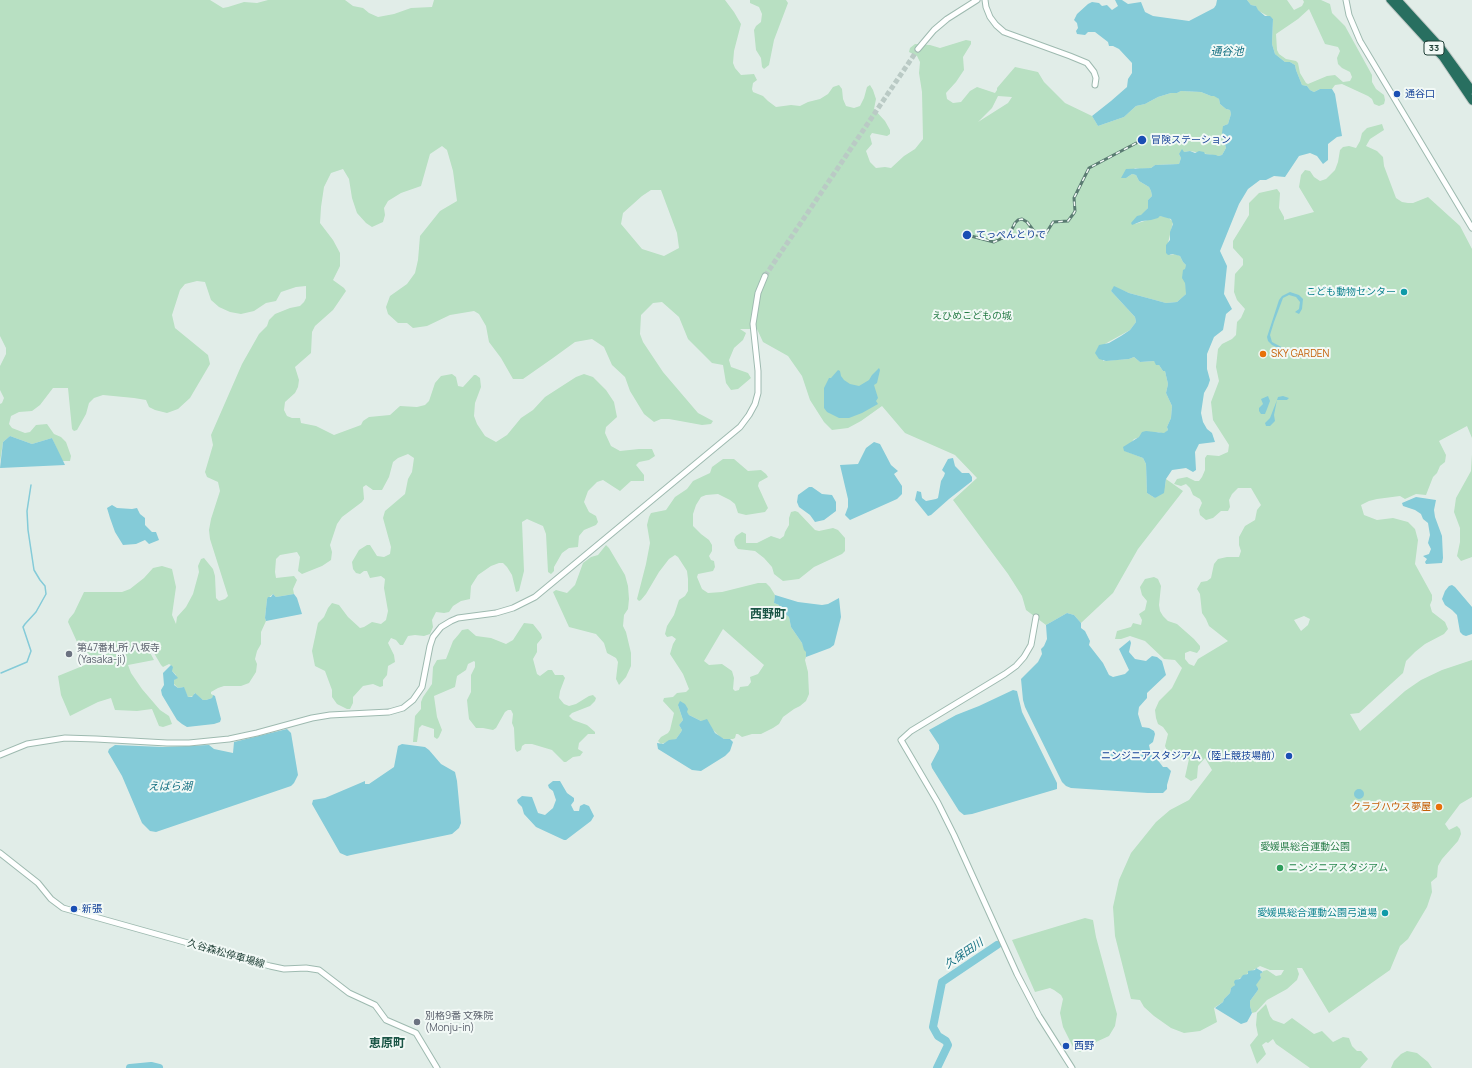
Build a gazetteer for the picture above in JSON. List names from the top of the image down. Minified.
{"streets":{"highway":["33"],"street":["久谷森松停車場線"]},"districts":["西野町","恵原町"],"water":["通谷池","えばら湖","久保田川"],"parks":["えひめこどもの城","愛媛県総合運動公園"],"places":["通谷口","冒険ステーション","てっぺんとりで","こども動物センター","SKY GARDEN","第47番札所 八坂寺 (Yasaka-ji)","ニンジニアスタジアム（陸上競技場前）","クラブハウス夢屋","ニンジニアスタジアム","新張","愛媛県総合運動公園弓道場","別格9番 文殊院 (Monju-in)","西野"]}
